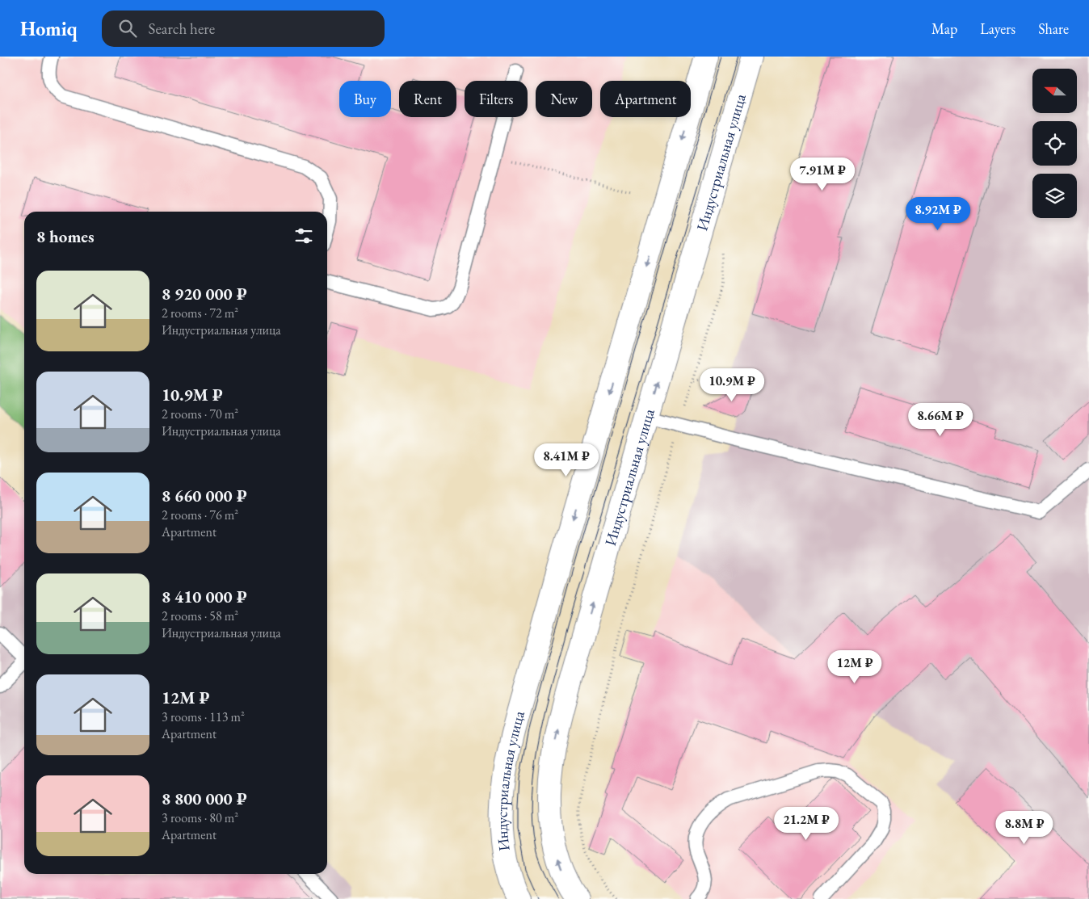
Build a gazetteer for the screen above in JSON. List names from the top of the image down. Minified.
{"streets":{"main road":["Индустриальная улица"]},"north":"left","page":{"header":"Homiq","search":"Search here","nav":["Map","Layers","Share"],"chip":["Buy","Rent","Filters","New","Apartment"],"price":["7.91M ₽","8.92M ₽","10.9M ₽","8.66M ₽","8.41M ₽","12M ₽","21.2M ₽","8.8M ₽"],"heading":"8 homes","list":[{"name":"8 920 000 ₽","note":"2 rooms · 72 m² · Индустриальная улица"},{"name":"10.9M ₽","note":"2 rooms · 70 m² · Индустриальная улица"},{"name":"8 660 000 ₽","note":"2 rooms · 76 m² · Apartment"},{"name":"8 410 000 ₽","note":"2 rooms · 58 m² · Индустриальная улица"},{"name":"12M ₽","note":"3 rooms · 113 m² · Apartment"},{"name":"8 800 000 ₽","note":"3 rooms · 80 m² · Apartment"}]}}
